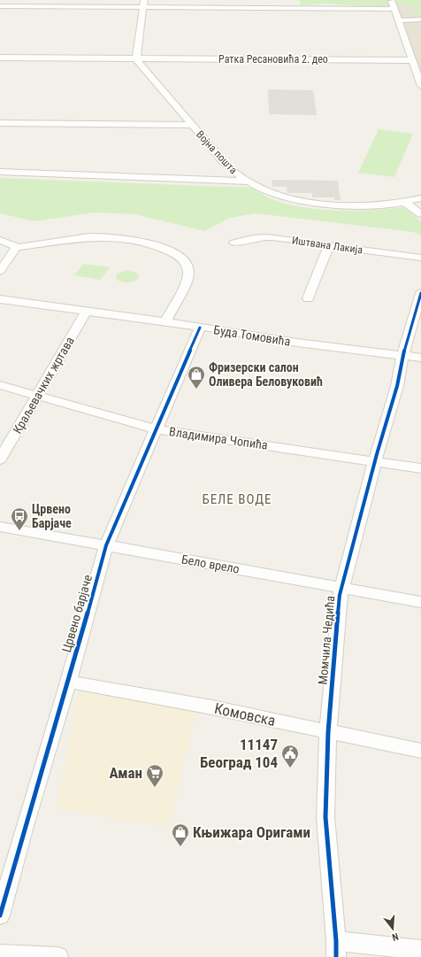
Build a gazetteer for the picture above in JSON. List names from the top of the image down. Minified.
{"streets":{"street":["Ратка Ресановића 2. део","Војна пошта","Иштвана Лакија","Буда Томовића","Краљевачких жртава","Владимира Чопића","Бело врело","Црвено барјаче","Момчила Чедића","Комовска"]},"crossings":[["Ратка Ресановића 2. део","Војна пошта"],["Буда Томовића","Краљевачких жртава"],["Буда Томовића","Црвено барјаче"],["Буда Томовића","Момчила Чедића"],["Краљевачких жртава","Владимира Чопића"],["Владимира Чопића","Црвено барјаче"],["Владимира Чопића","Момчила Чедића"],["Бело врело","Црвено барјаче"],["Бело врело","Момчила Чедића"],["Црвено барјаче","Комовска"],["Момчила Чедића","Комовска"]],"districts":["БЕЛЕ ВОДЕ"],"places":{"shop":["Фризерски салон Оливера Беловуковић","Књижара Оригами"],"bus stop":["Црвено Барјаче"],"public building":["11147 Београд 104"],"supermarket":["Аман"]},"north":"bottom"}
